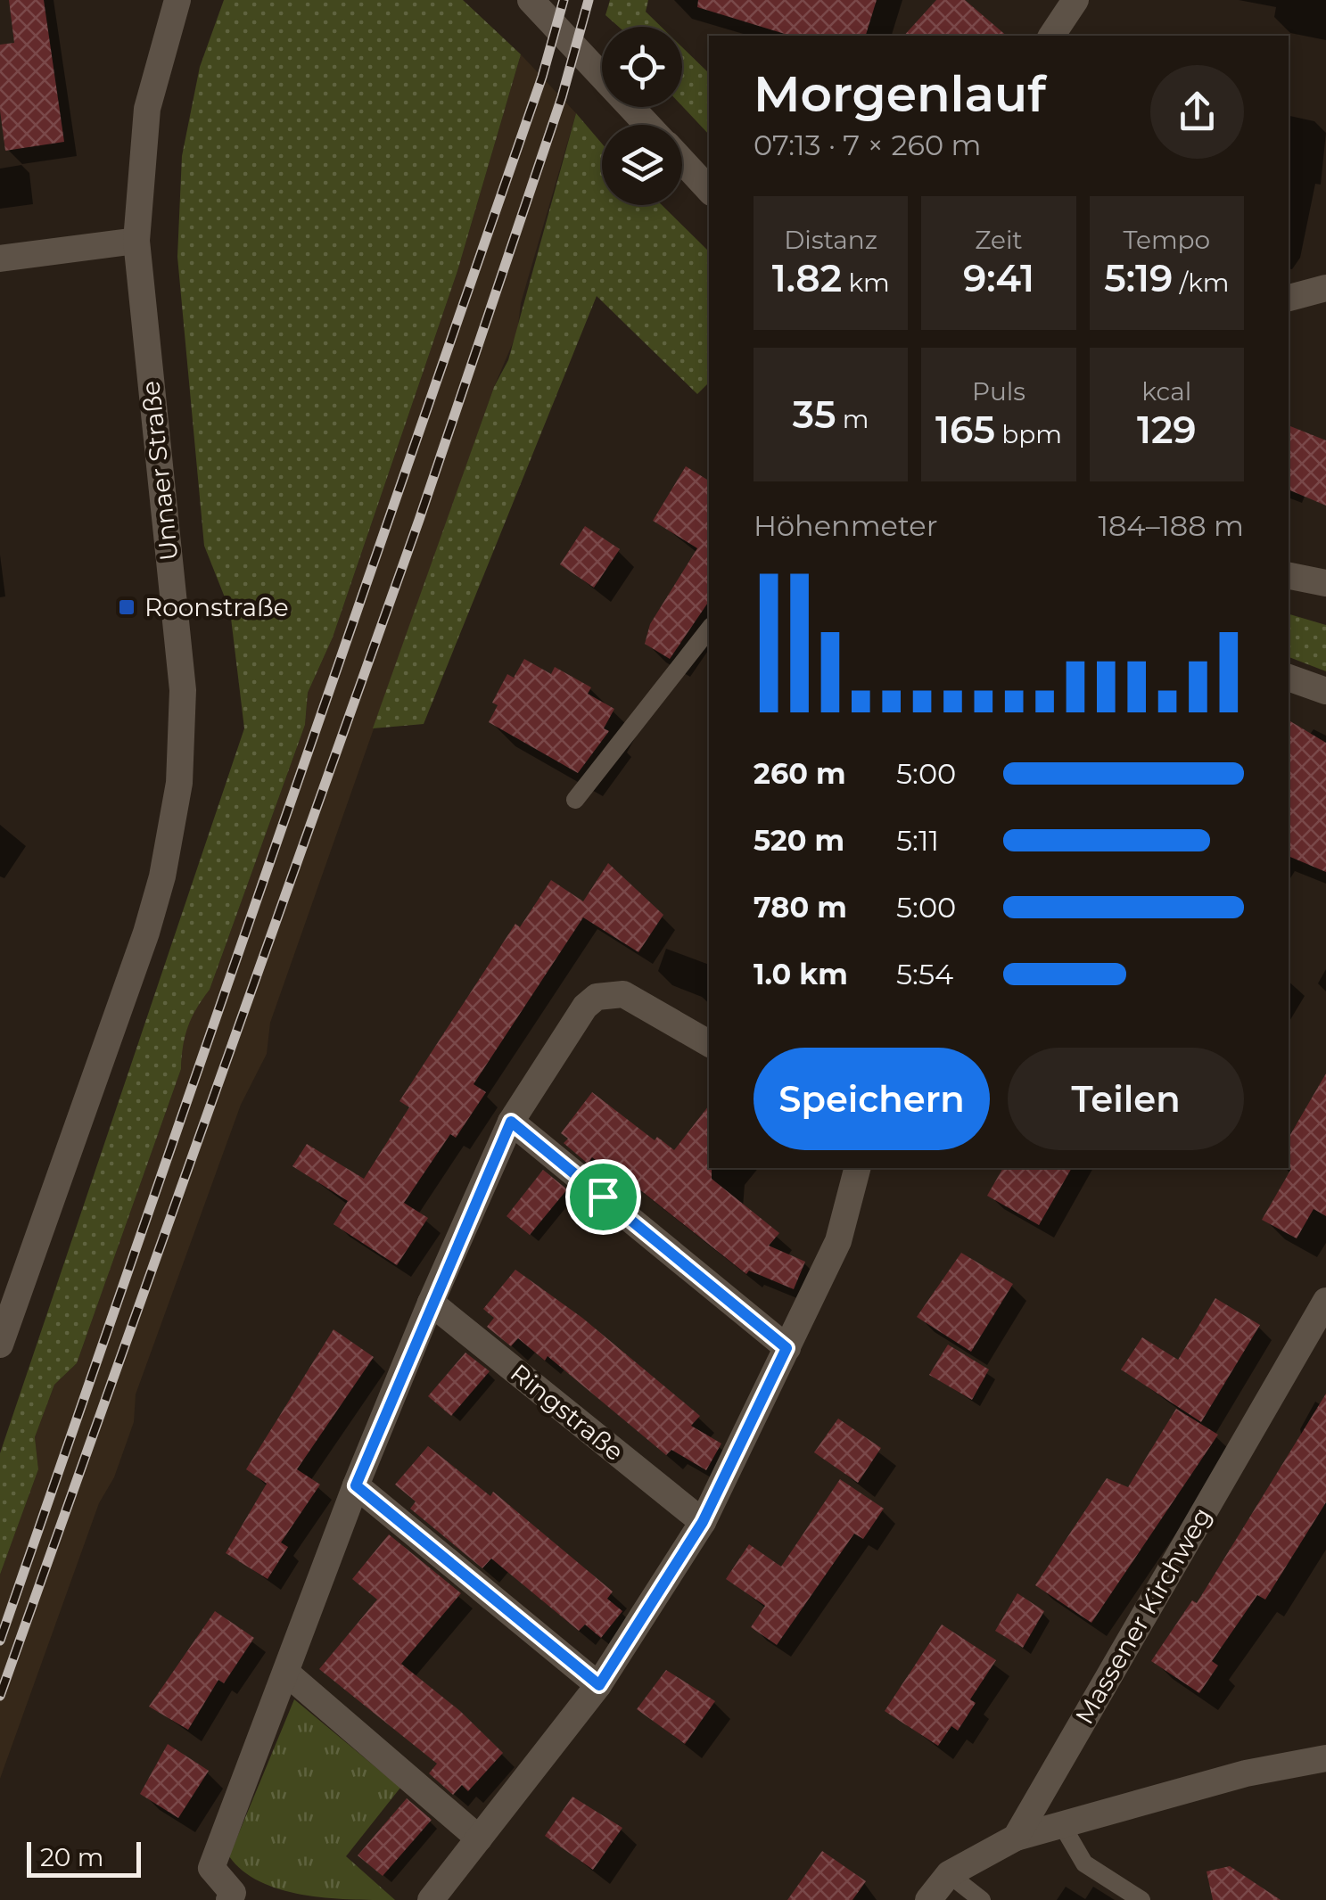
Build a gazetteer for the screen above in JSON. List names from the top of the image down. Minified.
{"streets":{"street":["Unnaer Straße","Ringstraße","Massener Kirchweg"]},"places":{"transit":["Roonstraße"]},"scale_bar":"20 m","page":{"heading":["Morgenlauf","07:13 · 7 × 260 m"],"stats":[["Distanz","1.82 km"],["Zeit","9:41"],["Tempo","5:19 /km"],["35 m"],["Puls","165 bpm"],["kcal","129"]],"chart":["Höhenmeter","184–188 m"],"list":[{"name":"260 m","note":"5:00"},{"name":"520 m","note":"5:11"},{"name":"780 m","note":"5:00"},{"name":"1.0 km","note":"5:54"}],"buttons":["Speichern","Teilen"],"scale":"20 m"}}
